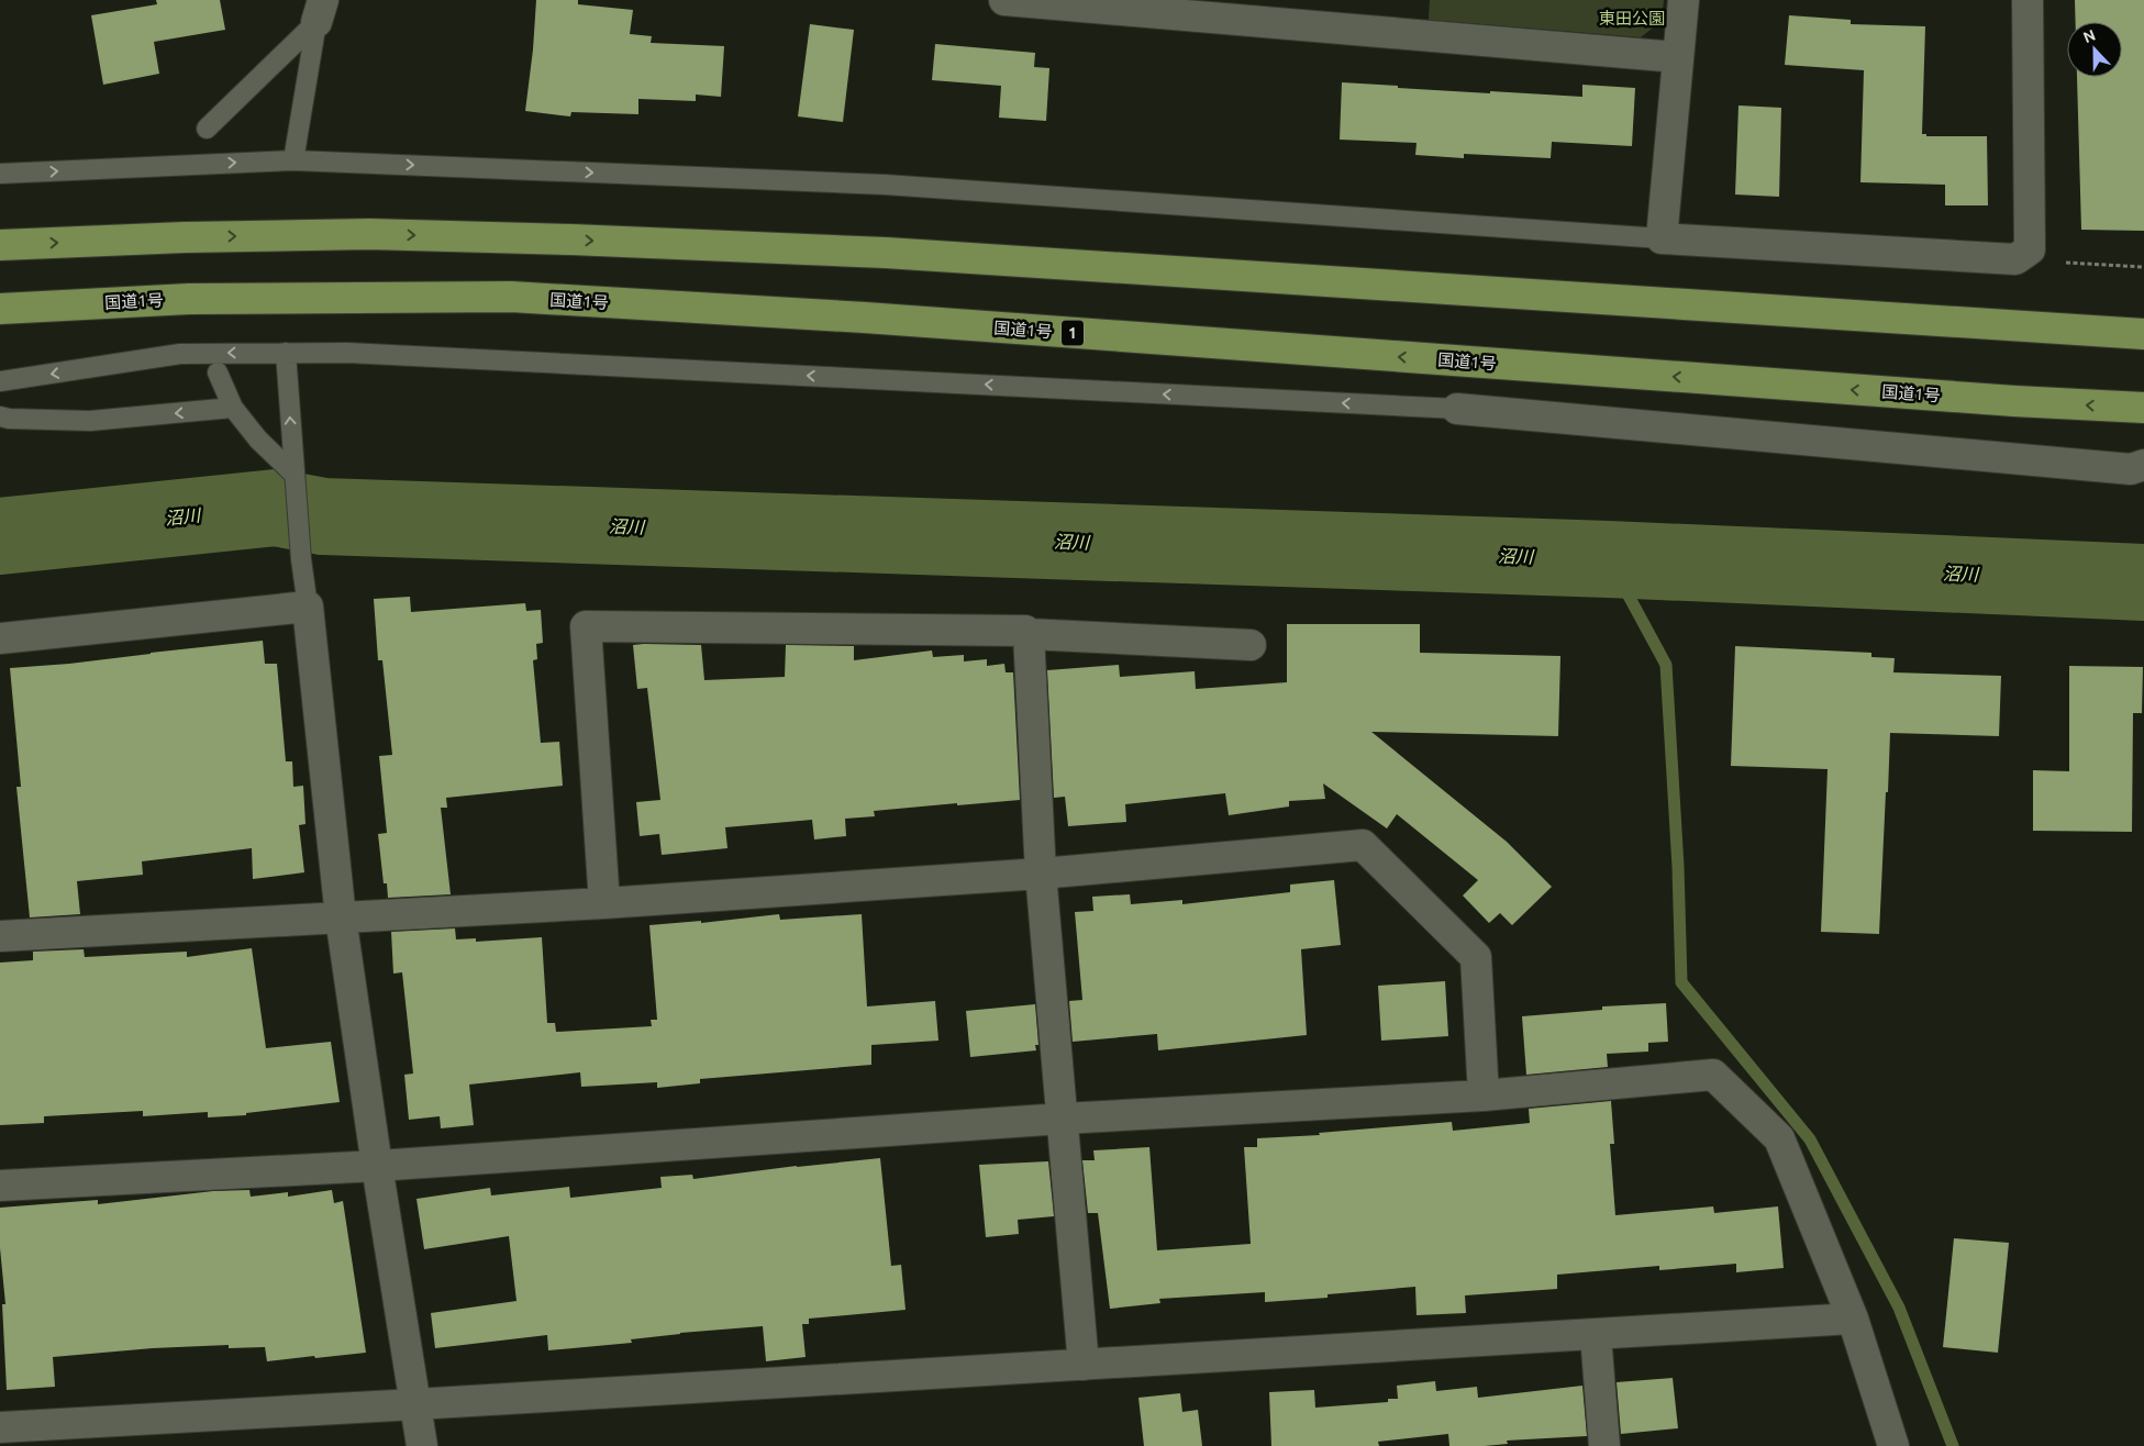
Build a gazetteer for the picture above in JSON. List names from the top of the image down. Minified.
{"streets":{"highway":["国道1号","1"]},"water":["沼川"],"parks":["東田公園"],"north":"top"}
